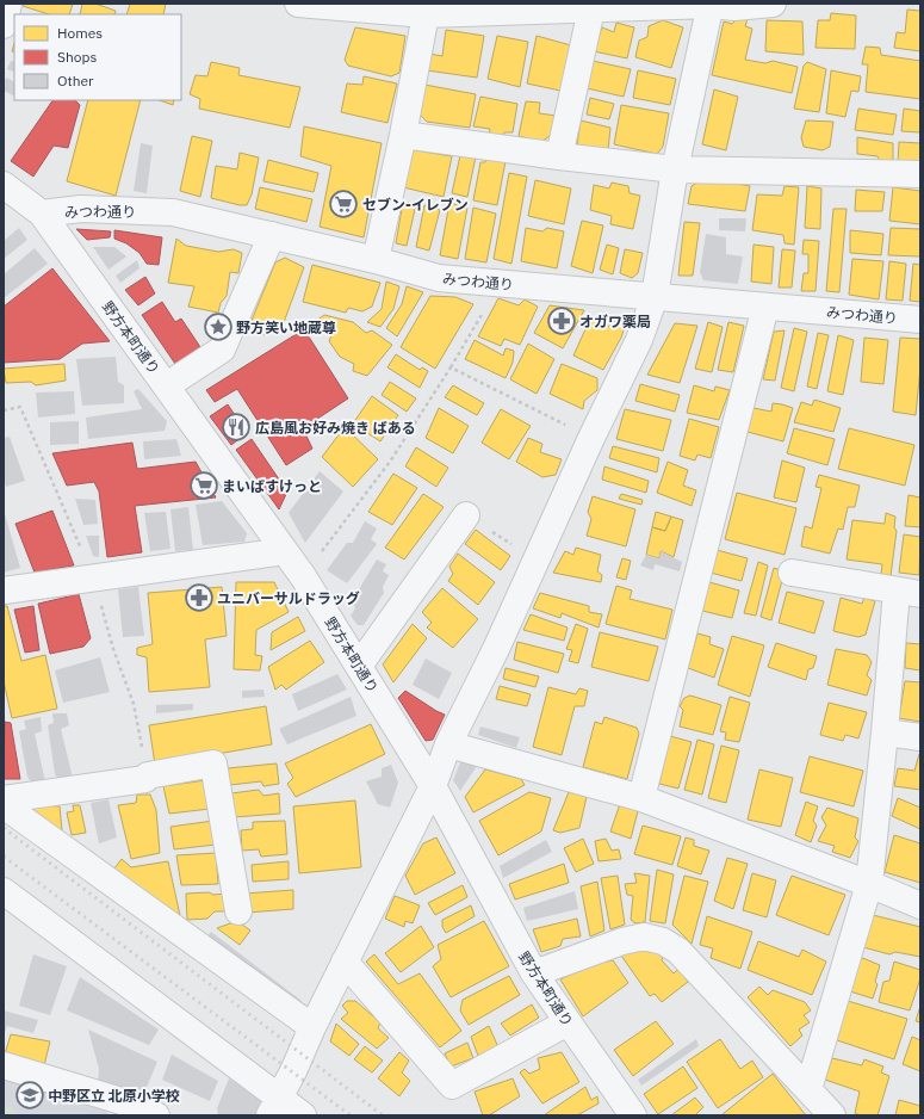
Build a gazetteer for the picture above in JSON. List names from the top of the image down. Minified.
{"streets":{"street":["みつわ通り","野方本町通り"]},"crossings":[["みつわ通り","野方本町通り"]],"places":{"supermarket":["セブン-イレブン","まいばすけっと"],"pharmacy":["オガワ薬局","ユニバーサルドラッグ"],"place":["野方笑い地蔵尊"],"restaurant":["広島風お好み焼き ばある"],"school or university":["中野区立 北原小学校"]},"legend":["Homes","Shops","Other"]}
